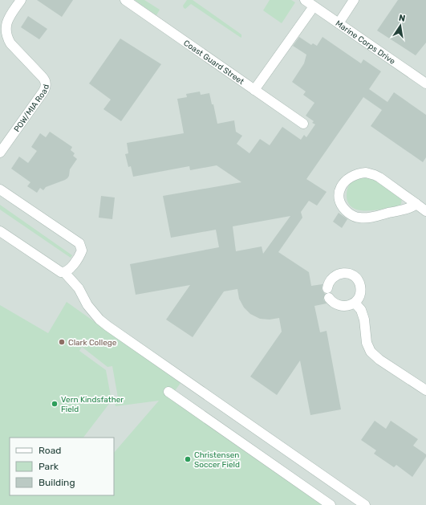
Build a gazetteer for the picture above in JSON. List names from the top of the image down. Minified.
{"streets":{"street":["Marine Corps Drive","Coast Guard Street","POW/MIA Road"]},"places":["Clark College","Vern Kindsfather Field","Christensen Soccer Field"],"legend":["Road","Park","Building"],"north":"top"}
